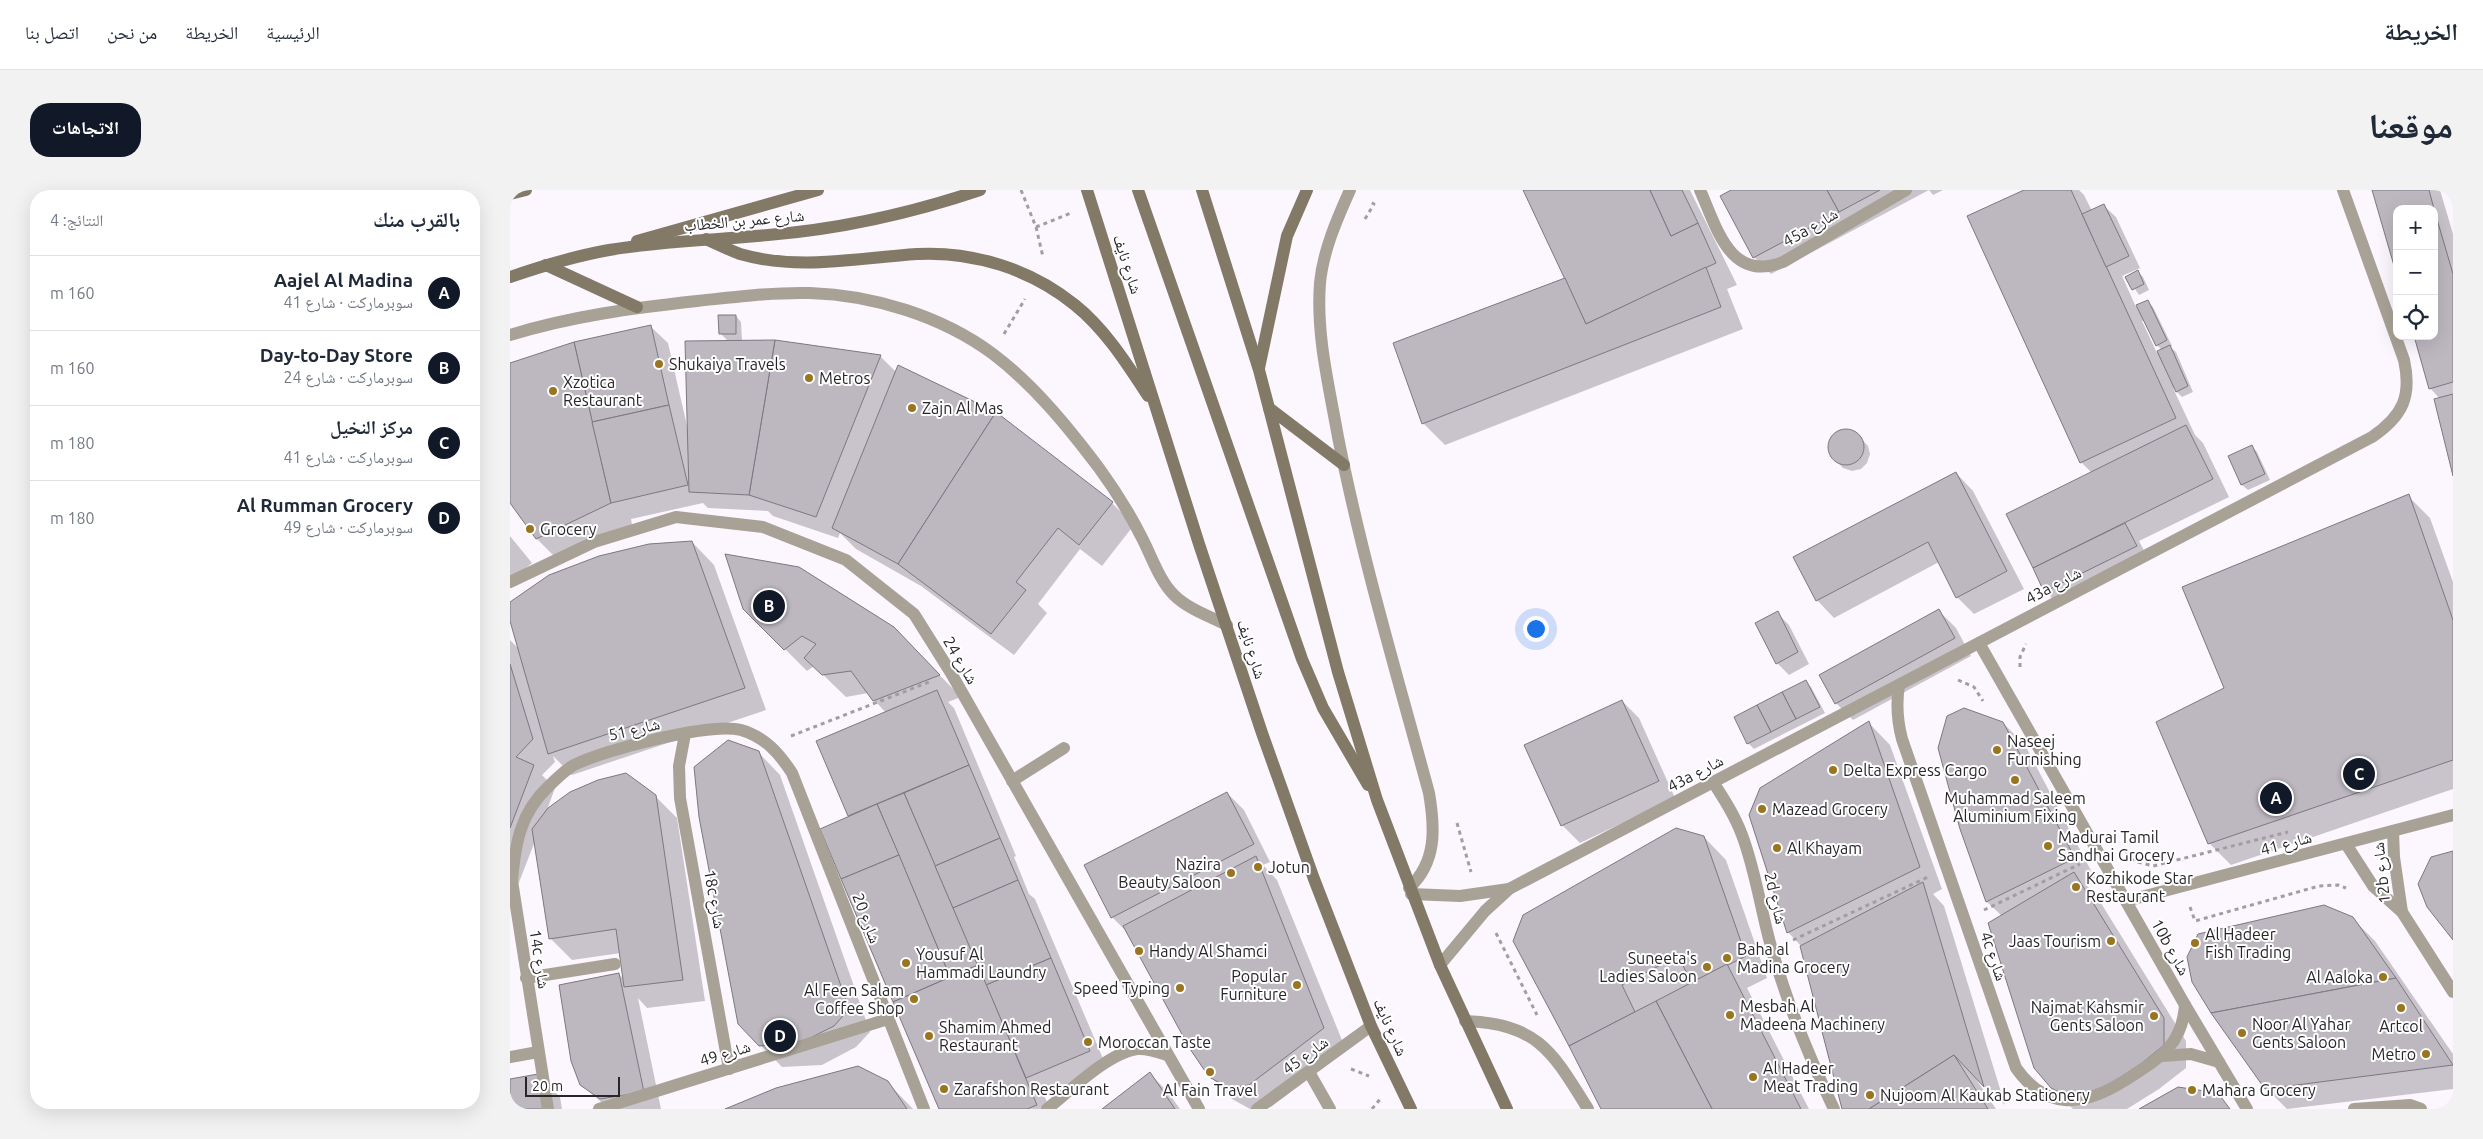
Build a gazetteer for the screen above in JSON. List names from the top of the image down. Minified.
{"streets":{"main road":["شارع عمر بن الخطاب","شارع نايف"],"street":["45a شارع","43a شارع","شارع 24","شارع 51","شارع 41","12b شارع","2d شارع","18c شارع","شارع 20","10b شارع","4c شارع","14c شارع","شارع 49","شارع 45"]},"crossings":[["شارع نايف","شارع 45"],["43a شارع","2d شارع"],["43a شارع","10b شارع"],["43a شارع","4c شارع"],["شارع 51","18c شارع"],["شارع 51","شارع 20"],["شارع 51","14c شارع"],["شارع 41","12b شارع"],["شارع 41","10b شارع"],["18c شارع","شارع 49"],["شارع 20","شارع 49"],["10b شارع","4c شارع"]],"places":["Shukaiya Travels","Metros","Xzotica Restaurant","Zajn Al Mas","Grocery","Naseej Furnishing","Delta Express Cargo","Muhammad Saleem Aluminium Fixing","Mazead Grocery","Madurai Tamil Sandhai Grocery","Al Khayam","Jotun","Nazira Beauty Saloon","Kozhikode Star Restaurant","Jaas Tourism","Al Hadeer Fish Trading","Handy Al Shamci","Baha al Madina Grocery","Yousuf Al Hammadi Laundry","Suneeta's Ladies Saloon","Al Aaloka","Popular Furniture","Speed Typing","Al Feen Salam Coffee Shop","Artcol","Mesbah Al Madeena Machinery","Najmat Kahsmir Gents Saloon","Noor Al Yahar Gents Saloon","Shamim Ahmed Restaurant","Moroccan Taste","Metro","Al Fain Travel","Al Hadeer Meat Trading","Zarafshon Restaurant","Mahara Grocery","Nujoom Al Kaukab Stationery"],"scale_bar":"20 m","page":{"header":"الخريطة","nav":["الرئيسية","الخريطة","من نحن","اتصل بنا"],"title":"موقعنا","buttons":"الاتجاهات","heading":["بالقرب منك","النتائج: 4"],"map_buttons":["+","−"],"list":[{"mark":"A","name":"Aajel Al Madina","note":"سوبرماركت · شارع 41","value":"160 m"},{"mark":"B","name":"Day-to-Day Store","note":"سوبرماركت · شارع 24","value":"160 m"},{"mark":"C","name":"مرکز النخیل","note":"سوبرماركت · شارع 41","value":"180 m"},{"mark":"D","name":"Al Rumman Grocery","note":"سوبرماركت · شارع 49","value":"180 m"}],"pins":["B","C","A","D"],"scale":"20 m"}}
